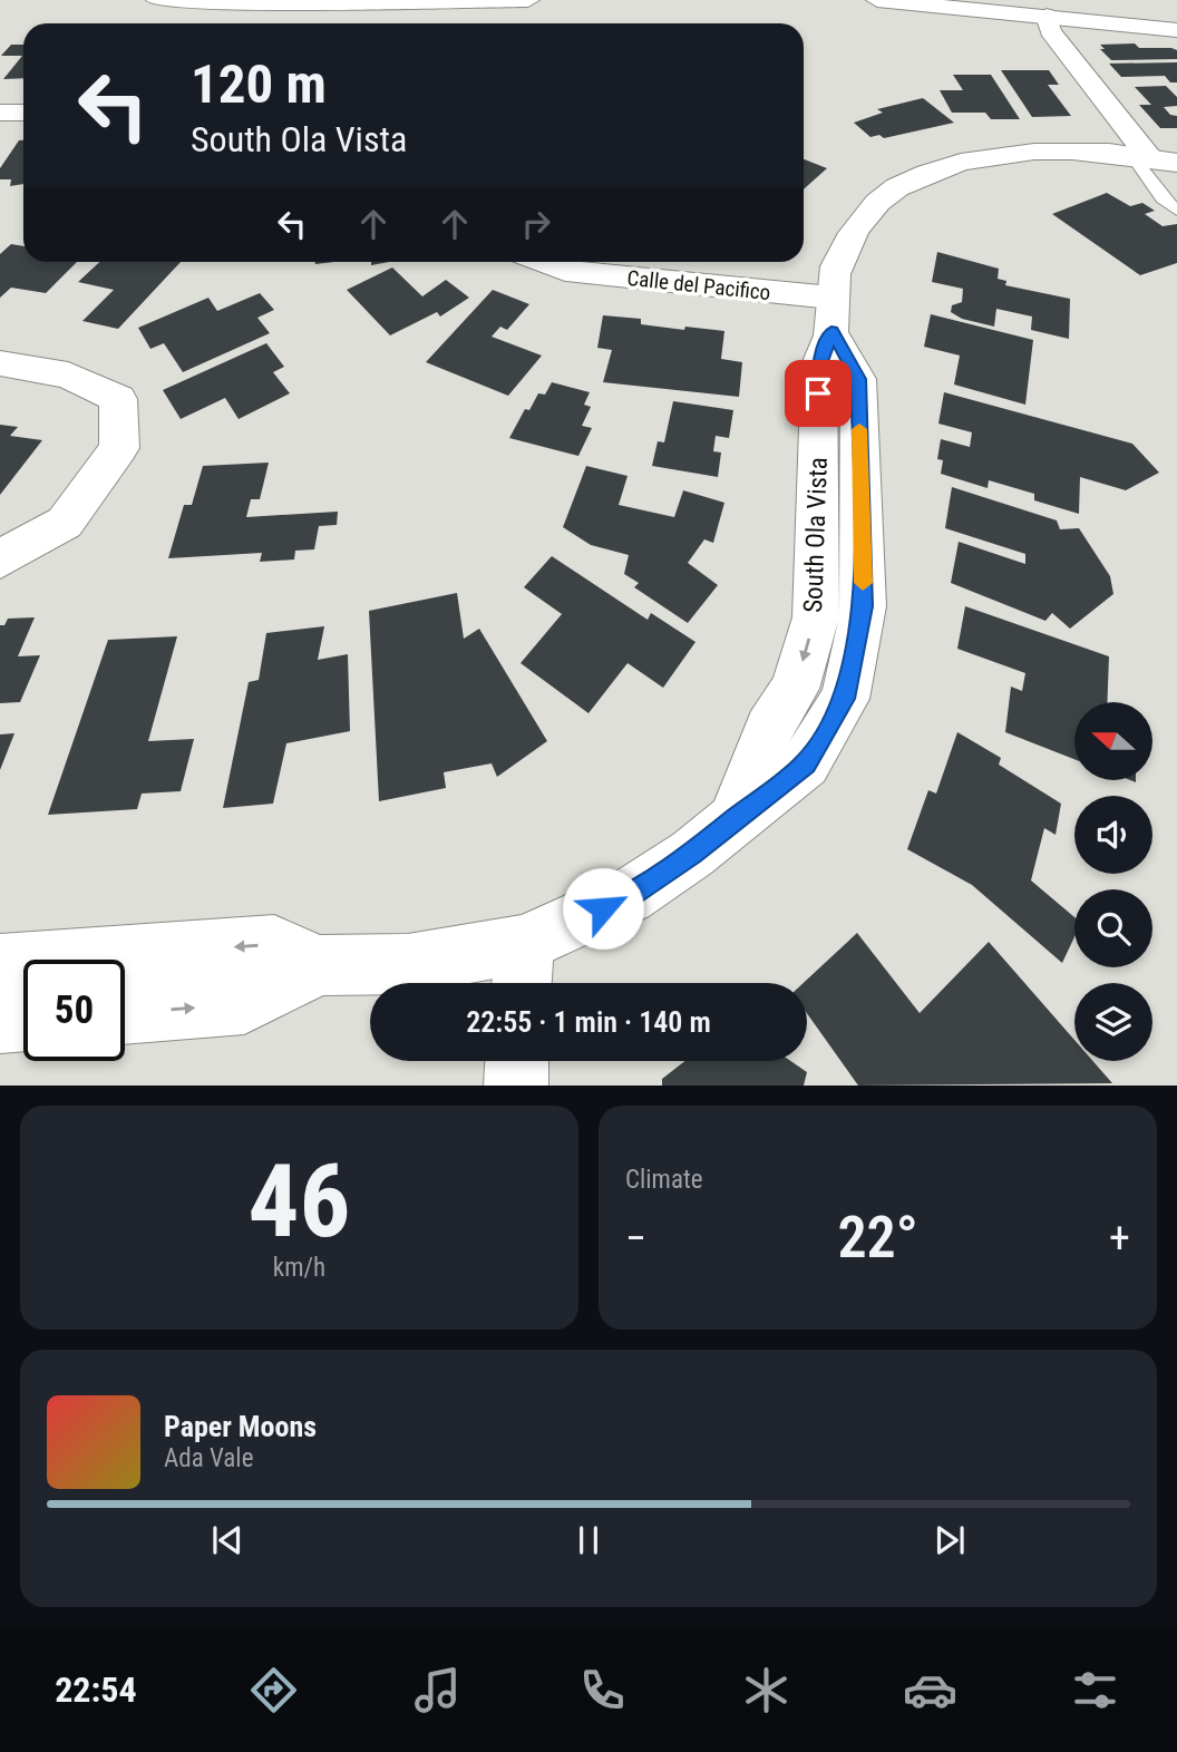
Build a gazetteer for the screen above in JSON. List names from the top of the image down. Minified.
{"streets":{"main road":["Calle del Pacifico","South Ola Vista"]},"crossings":[["Calle del Pacifico","South Ola Vista"]],"north":"left","page":{"turn":["120 m","South Ola Vista"],"limit":"50","trip":"22:55 · 1 min · 140 m","tile":[["46","km/h"],"Climate"],"heat":["−","22°","+"],"song":["Paper Moons","Ada Vale"],"tabs":"22:54"}}
